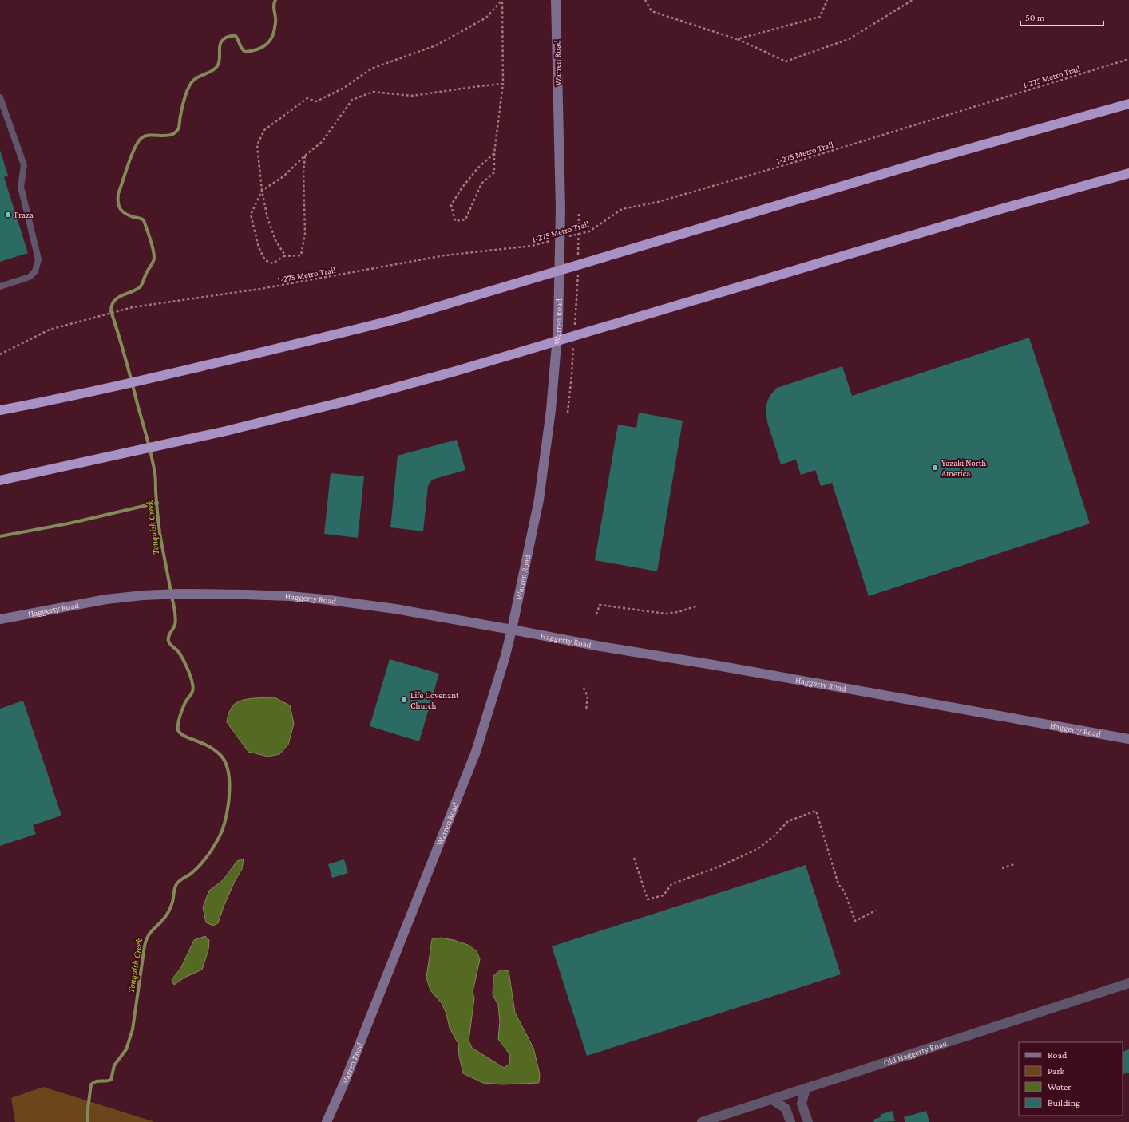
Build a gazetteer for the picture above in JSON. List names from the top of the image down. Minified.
{"streets":{"main road":["Warren Road","Haggerty Road"],"street":["Old Haggerty Road"],"path":["I-275 Metro Trail"]},"crossings":[["Warren Road","Haggerty Road"]],"water":["Tonquish Creek"],"places":["Fraza","Yazaki North America","Life Covenant Church"],"legend":["Road","Park","Water","Building"],"scale_bar":"50 m"}
